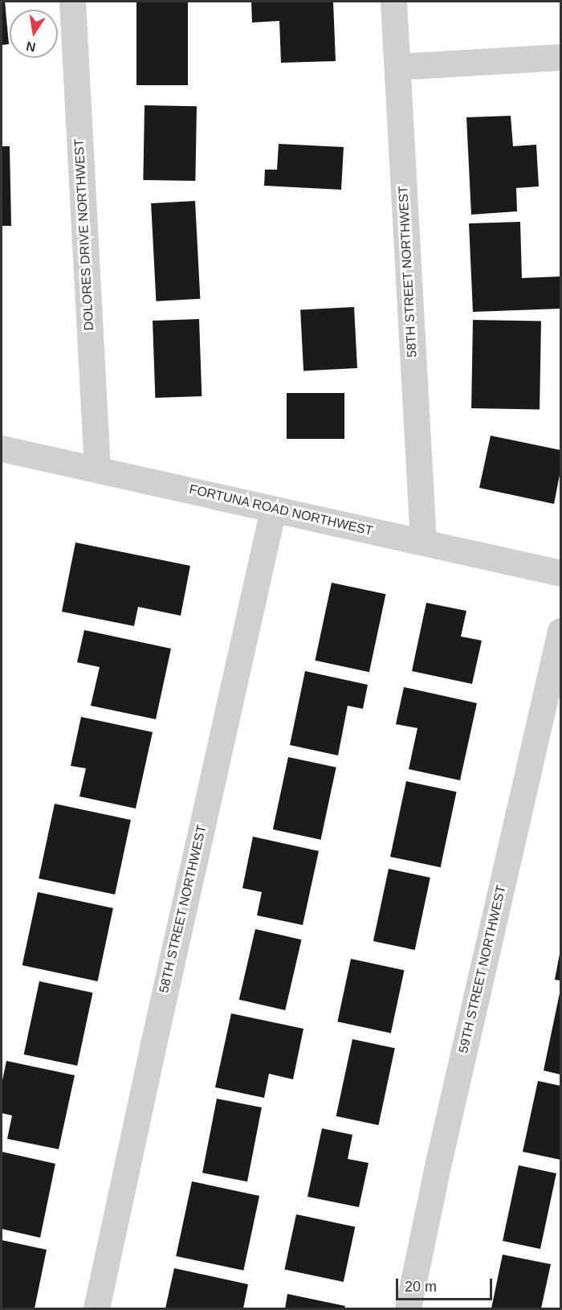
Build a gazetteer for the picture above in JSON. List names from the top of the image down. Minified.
{"streets":{"street":["DOLORES DRIVE NORTHWEST","58TH STREET NORTHWEST","FORTUNA ROAD NORTHWEST","59TH STREET NORTHWEST"]},"crossings":[["DOLORES DRIVE NORTHWEST","FORTUNA ROAD NORTHWEST"],["58TH STREET NORTHWEST","FORTUNA ROAD NORTHWEST"]],"scale_bar":"20 m","north":"bottom"}
